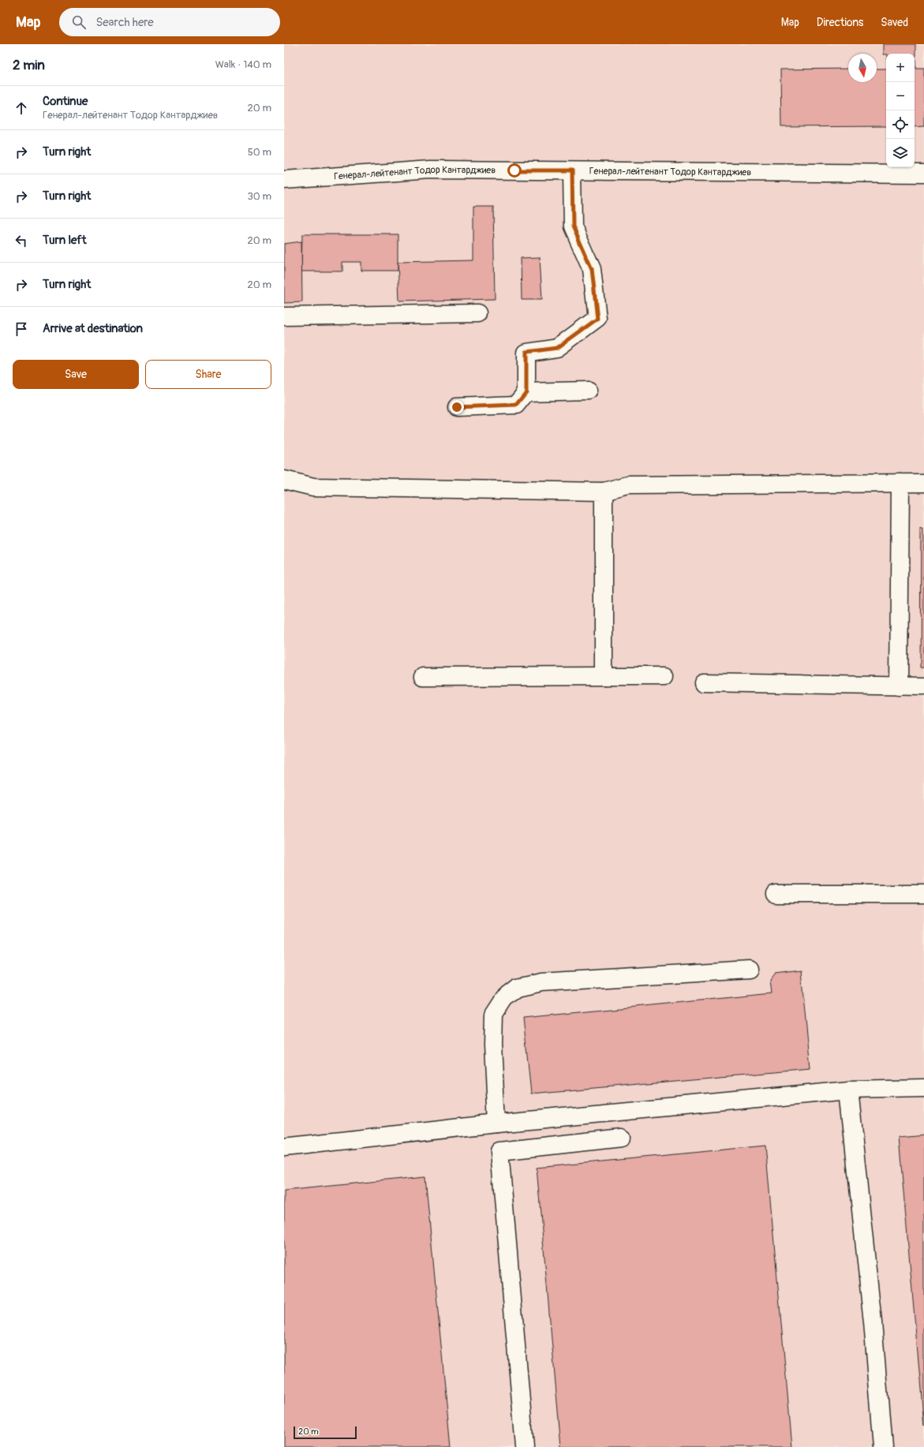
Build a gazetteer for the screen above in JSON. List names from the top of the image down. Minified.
{"streets":{"street":["Генерал-лейтенант Тодор Кантарджиев"]},"scale_bar":"20 m","north":"bottom","page":{"header":"Map","search":"Search here","nav":["Map","Directions","Saved"],"heading":["2 min","Walk · 140 m"],"map_buttons":["+","−"],"list":[["Continue","Генерал-лейтенант Тодор Кантарджиев","20 m"],["Turn right","50 m"],["Turn right","30 m"],["Turn left","20 m"],["Turn right","20 m"],"Arrive at destination"],"buttons":["Save","Share"],"scale":"20 m"}}
